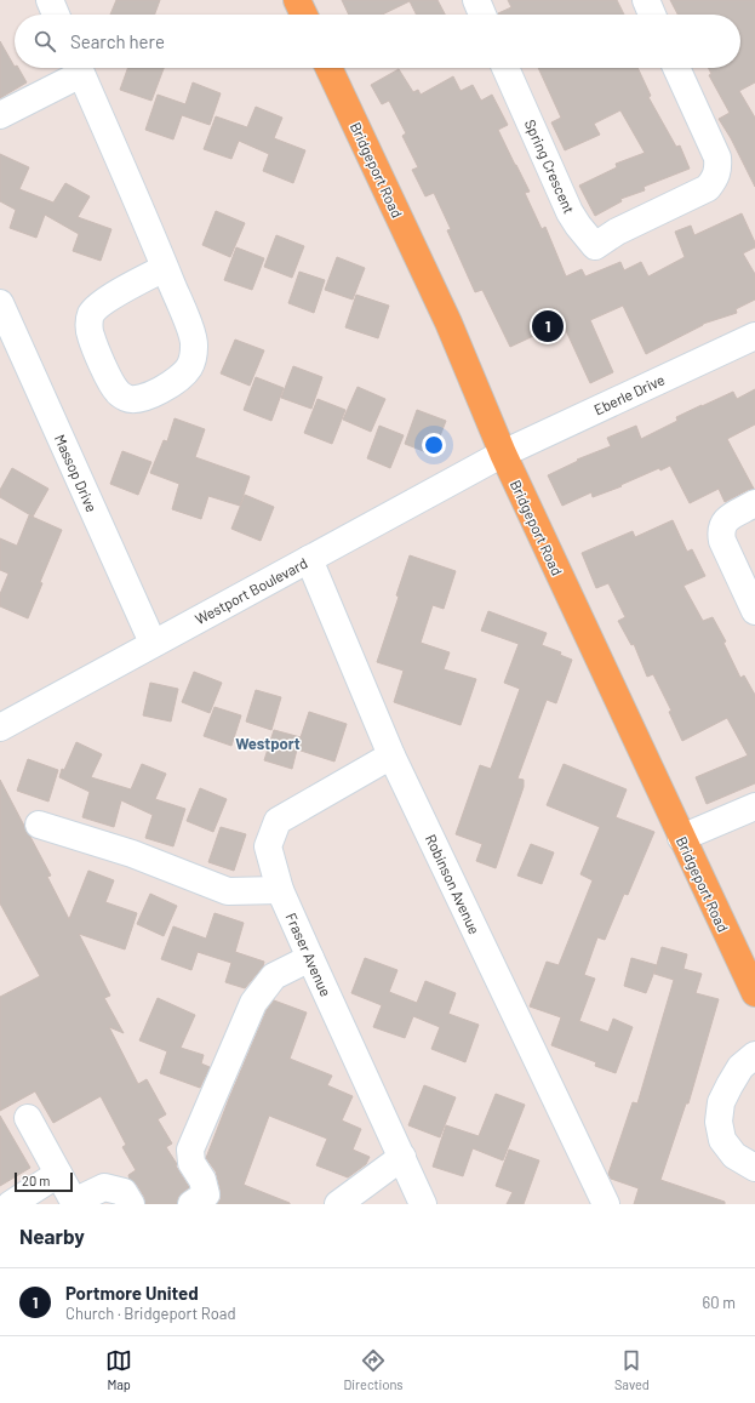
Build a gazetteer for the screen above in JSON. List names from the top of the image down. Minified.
{"streets":{"main road":["Bridgeport Road"],"street":["Spring Crescent","Eberle Drive","Massop Drive","Westport Boulevard","Robinson Avenue","Fraser Avenue"]},"crossings":[["Bridgeport Road","Eberle Drive"],["Bridgeport Road","Westport Boulevard"],["Eberle Drive","Westport Boulevard"],["Massop Drive","Westport Boulevard"],["Westport Boulevard","Robinson Avenue"],["Robinson Avenue","Fraser Avenue"]],"districts":["Westport"],"scale_bar":"20 m","page":{"search":"Search here","pins":"1","scale":"20 m","heading":"Nearby","list":[{"mark":"1","name":"Portmore United","note":"Church · Bridgeport Road","value":"60 m"}],"nav":["Map","Directions","Saved"]}}
